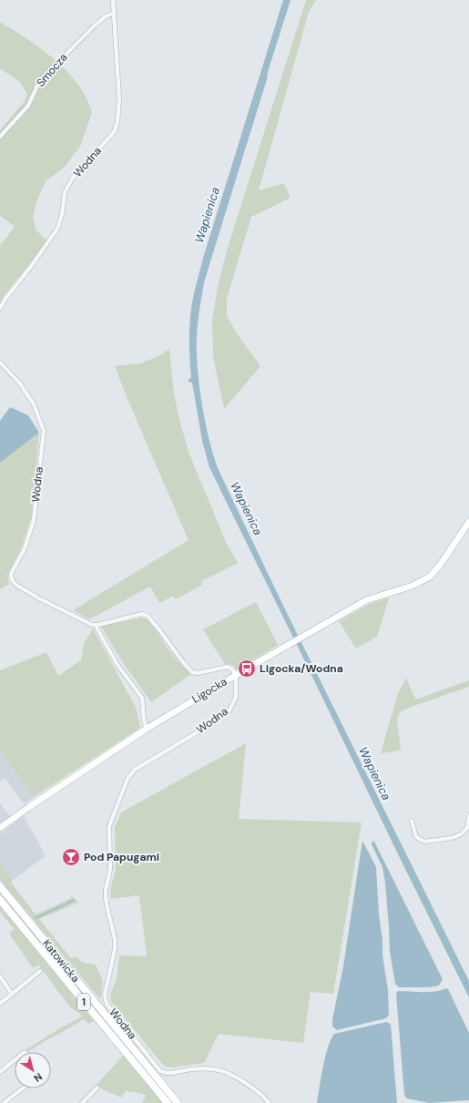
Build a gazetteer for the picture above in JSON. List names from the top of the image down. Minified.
{"streets":{"main road":["Katowicka","1"],"street":["Smocza","Wodna","Ligocka"]},"crossings":[["Smocza","Wodna"],["Wodna","Ligocka"]],"water":["Wapienica"],"places":{"bus stop":["Ligocka/Wodna"],"bar":["Pod Papugami"]},"north":"bottom right"}
